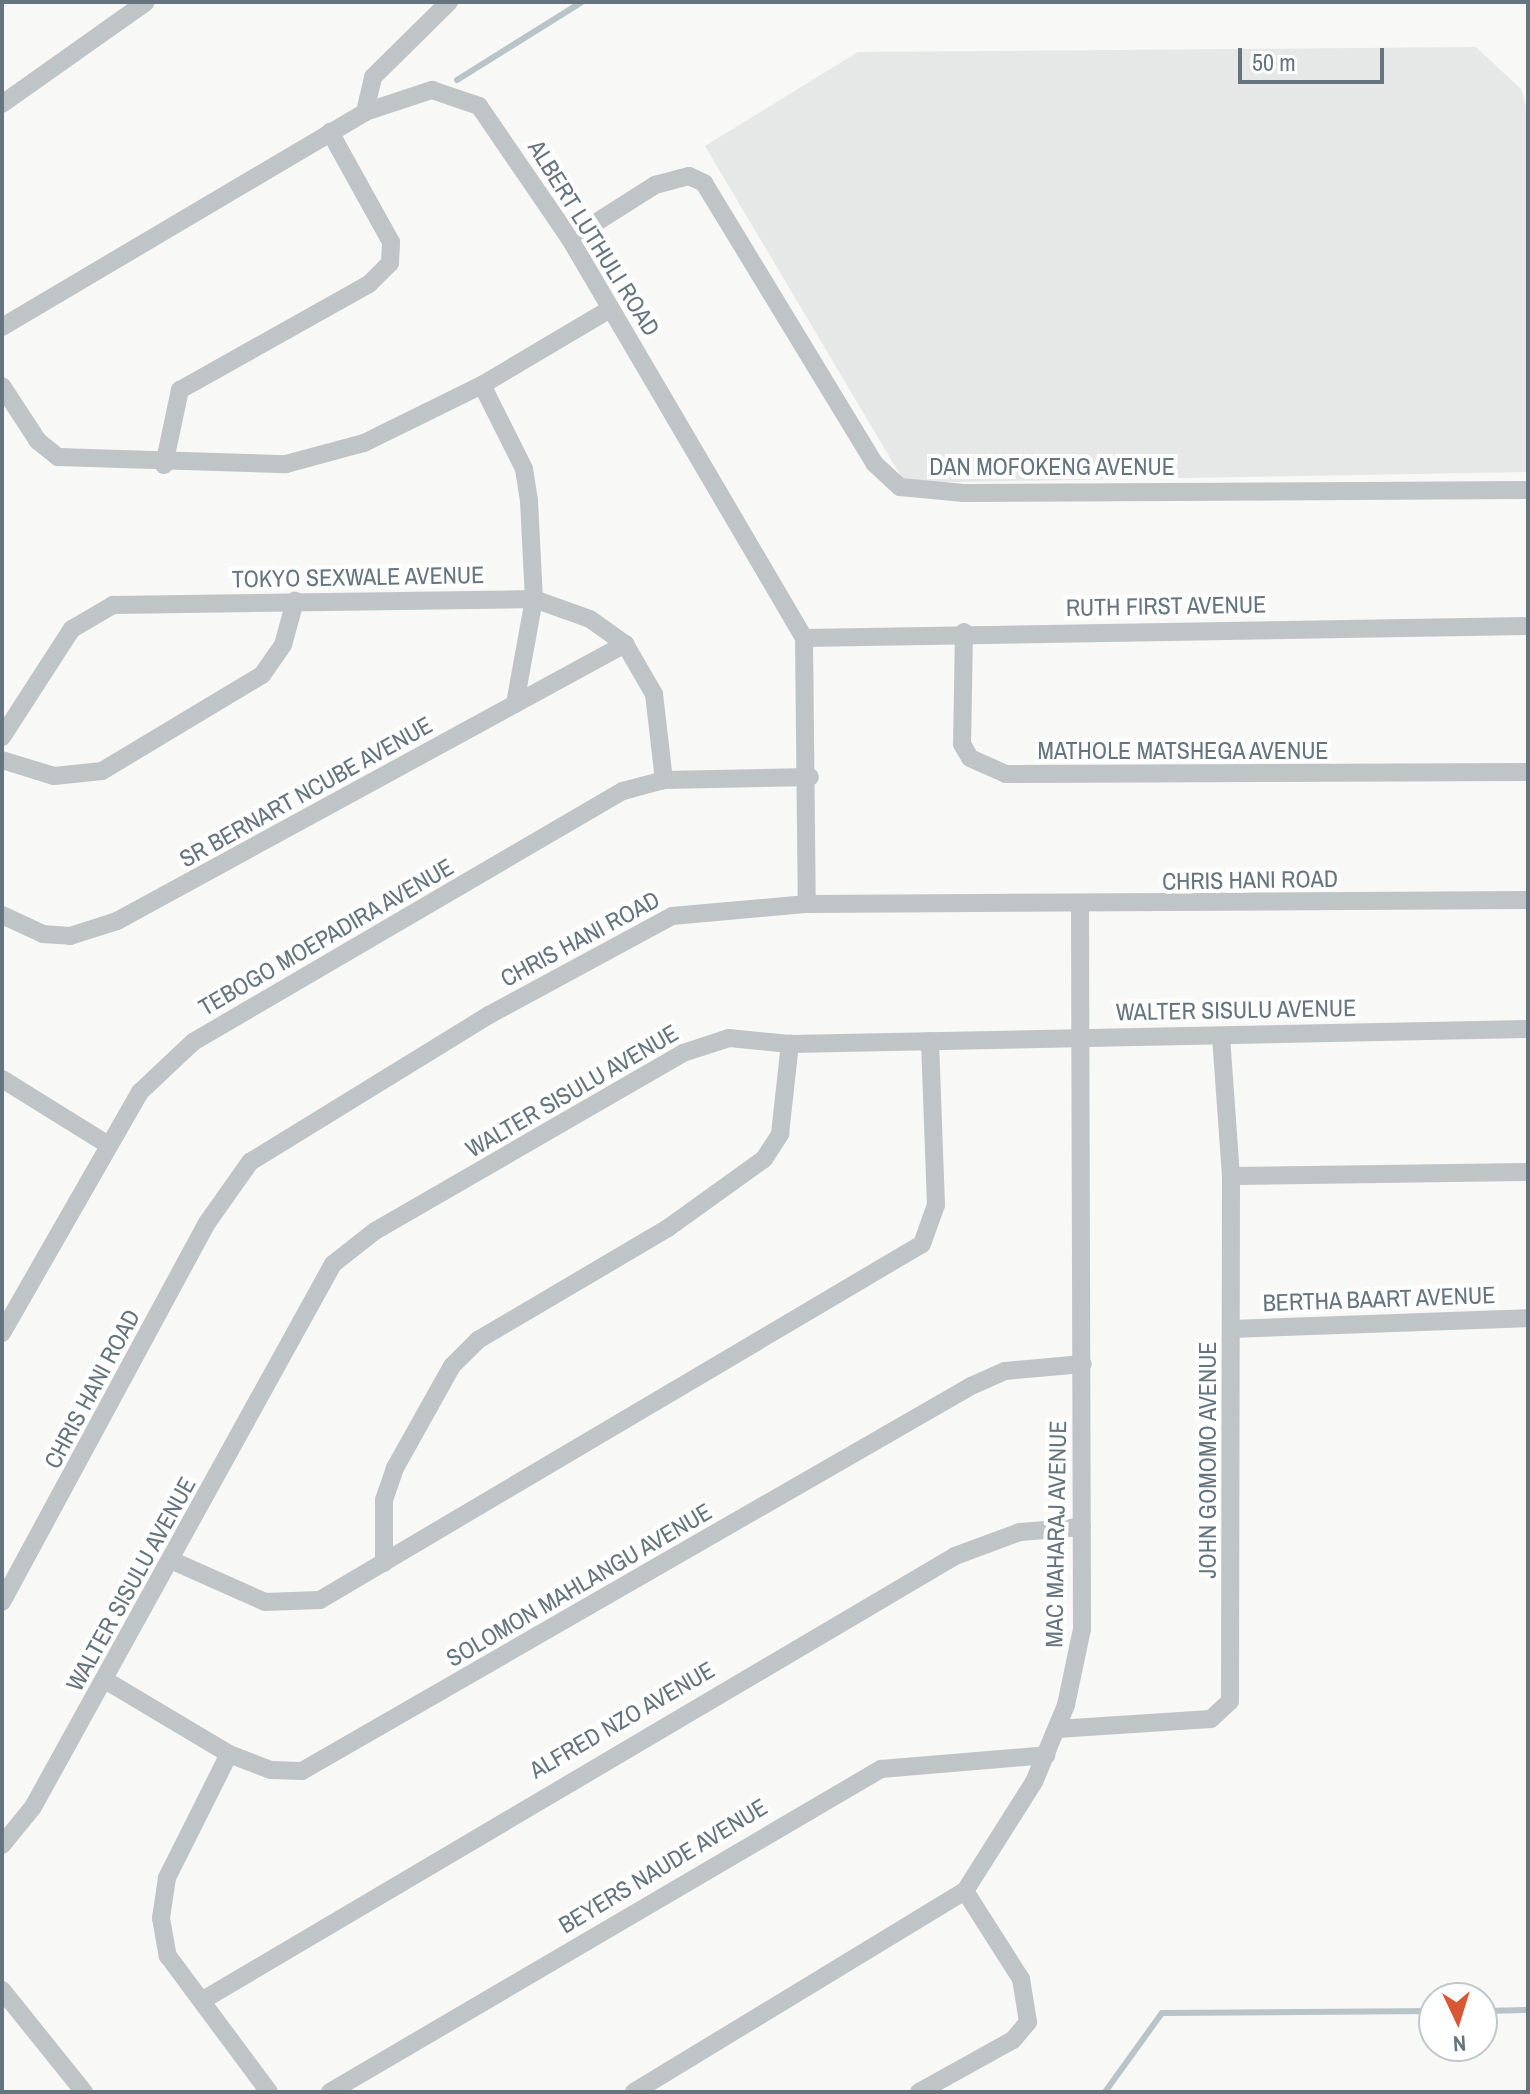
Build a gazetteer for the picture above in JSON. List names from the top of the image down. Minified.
{"streets":{"street":["ALBERT LUTHULI ROAD","DAN MOFOKENG AVENUE","TOKYO SEXWALE AVENUE","RUTH FIRST AVENUE","MATHOLE MATSHEGA AVENUE","SR BERNART NCUBE AVENUE","CHRIS HANI ROAD","TEBOGO MOEPADIRA AVENUE","WALTER SISULU AVENUE","BERTHA BAART AVENUE","JOHN GOMOMO AVENUE","MAC MAHARAJ AVENUE","SOLOMON MAHLANGU AVENUE","ALFRED NZO AVENUE","BEYERS NAUDE AVENUE"]},"crossings":[["ALBERT LUTHULI ROAD","DAN MOFOKENG AVENUE"],["ALBERT LUTHULI ROAD","RUTH FIRST AVENUE"],["ALBERT LUTHULI ROAD","CHRIS HANI ROAD"],["ALBERT LUTHULI ROAD","TEBOGO MOEPADIRA AVENUE"],["TOKYO SEXWALE AVENUE","SR BERNART NCUBE AVENUE"],["TOKYO SEXWALE AVENUE","TEBOGO MOEPADIRA AVENUE"],["RUTH FIRST AVENUE","MATHOLE MATSHEGA AVENUE"],["CHRIS HANI ROAD","MAC MAHARAJ AVENUE"],["WALTER SISULU AVENUE","JOHN GOMOMO AVENUE"],["WALTER SISULU AVENUE","MAC MAHARAJ AVENUE"],["WALTER SISULU AVENUE","SOLOMON MAHLANGU AVENUE"],["BERTHA BAART AVENUE","JOHN GOMOMO AVENUE"],["JOHN GOMOMO AVENUE","MAC MAHARAJ AVENUE"],["MAC MAHARAJ AVENUE","SOLOMON MAHLANGU AVENUE"],["MAC MAHARAJ AVENUE","ALFRED NZO AVENUE"],["MAC MAHARAJ AVENUE","BEYERS NAUDE AVENUE"]],"scale_bar":"50 m","north":"bottom"}
